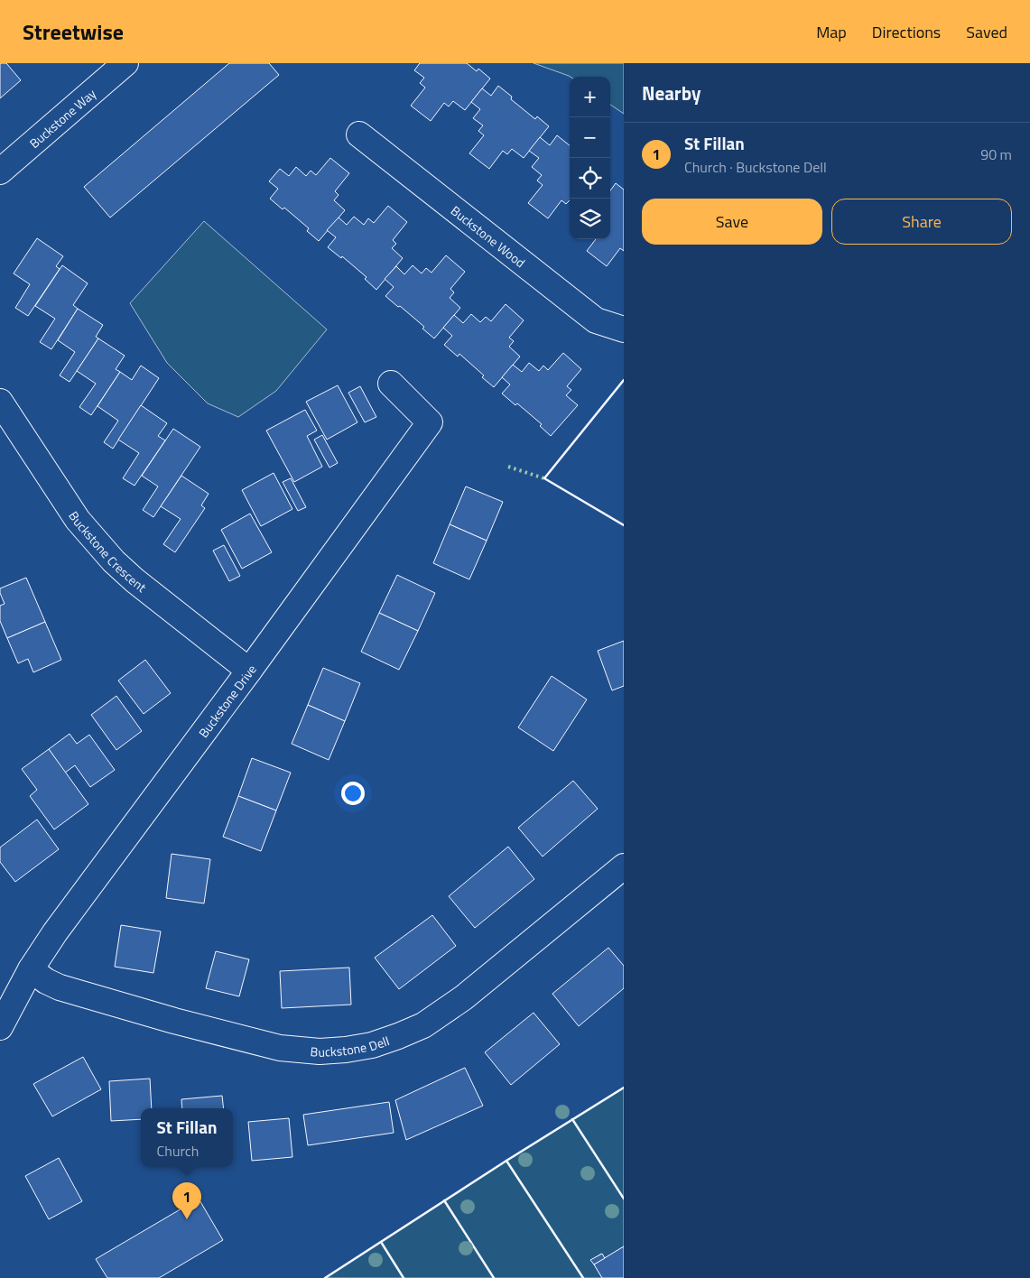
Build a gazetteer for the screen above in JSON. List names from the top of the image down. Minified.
{"streets":{"street":["Buckstone Way","Buckstone Wood","Buckstone Crescent","Buckstone Drive","Buckstone Dell"]},"crossings":[["Buckstone Crescent","Buckstone Drive"],["Buckstone Drive","Buckstone Dell"]],"page":{"header":"Streetwise","nav":["Map","Directions","Saved"],"heading":"Nearby","map_buttons":["+","−"],"list":[{"mark":"1","name":"St Fillan","note":"Church · Buckstone Dell","value":"90 m"}],"buttons":["Save","Share"],"popup":["St Fillan","Church"],"pins":"1"}}
